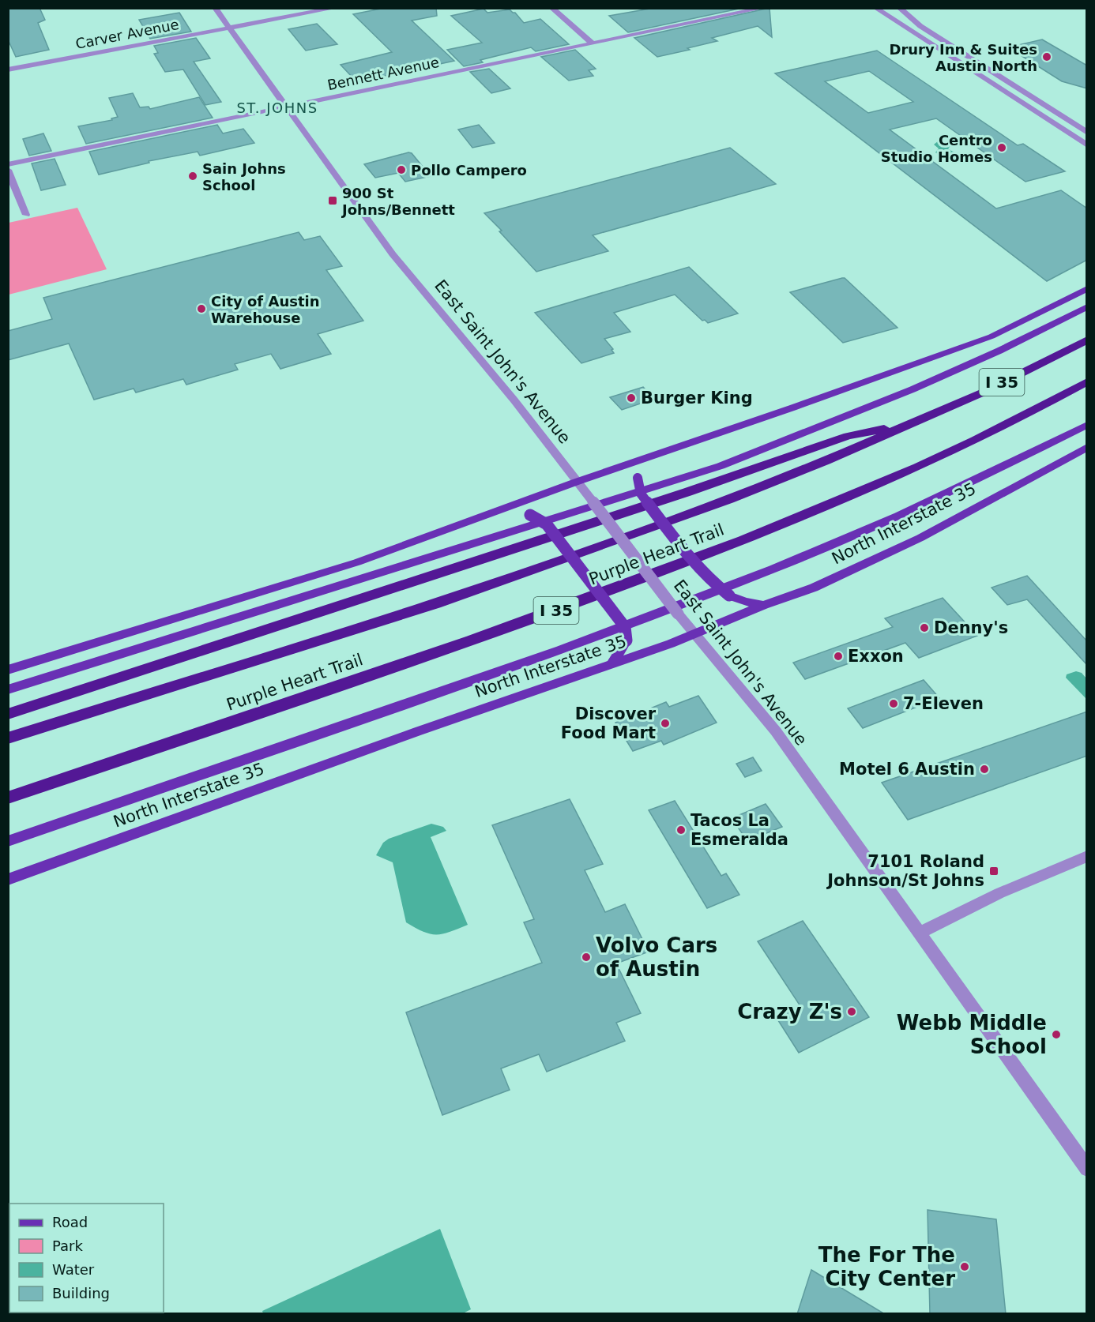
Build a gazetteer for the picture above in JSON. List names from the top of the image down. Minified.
{"streets":{"highway":["I 35","Purple Heart Trail"],"main road":["North Interstate 35"],"street":["Carver Avenue","Bennett Avenue","East Saint John's Avenue"]},"crossings":[["Carver Avenue","East Saint John's Avenue"],["Bennett Avenue","East Saint John's Avenue"],["East Saint John's Avenue","North Interstate 35"]],"districts":["ST. JOHNS"],"places":{"other":["Drury Inn & Suites Austin North","Centro Studio Homes","Pollo Campero","Sain Johns School","City of Austin Warehouse","Burger King","Denny's","Exxon","7-Eleven","Discover Food Mart","Motel 6 Austin","Tacos La Esmeralda","Volvo Cars of Austin","Crazy Z's","Webb Middle School","The For The City Center"],"transit":["900 St Johns/Bennett","7101 Roland Johnson/St Johns"]},"legend":["Road","Park","Water","Building"]}
